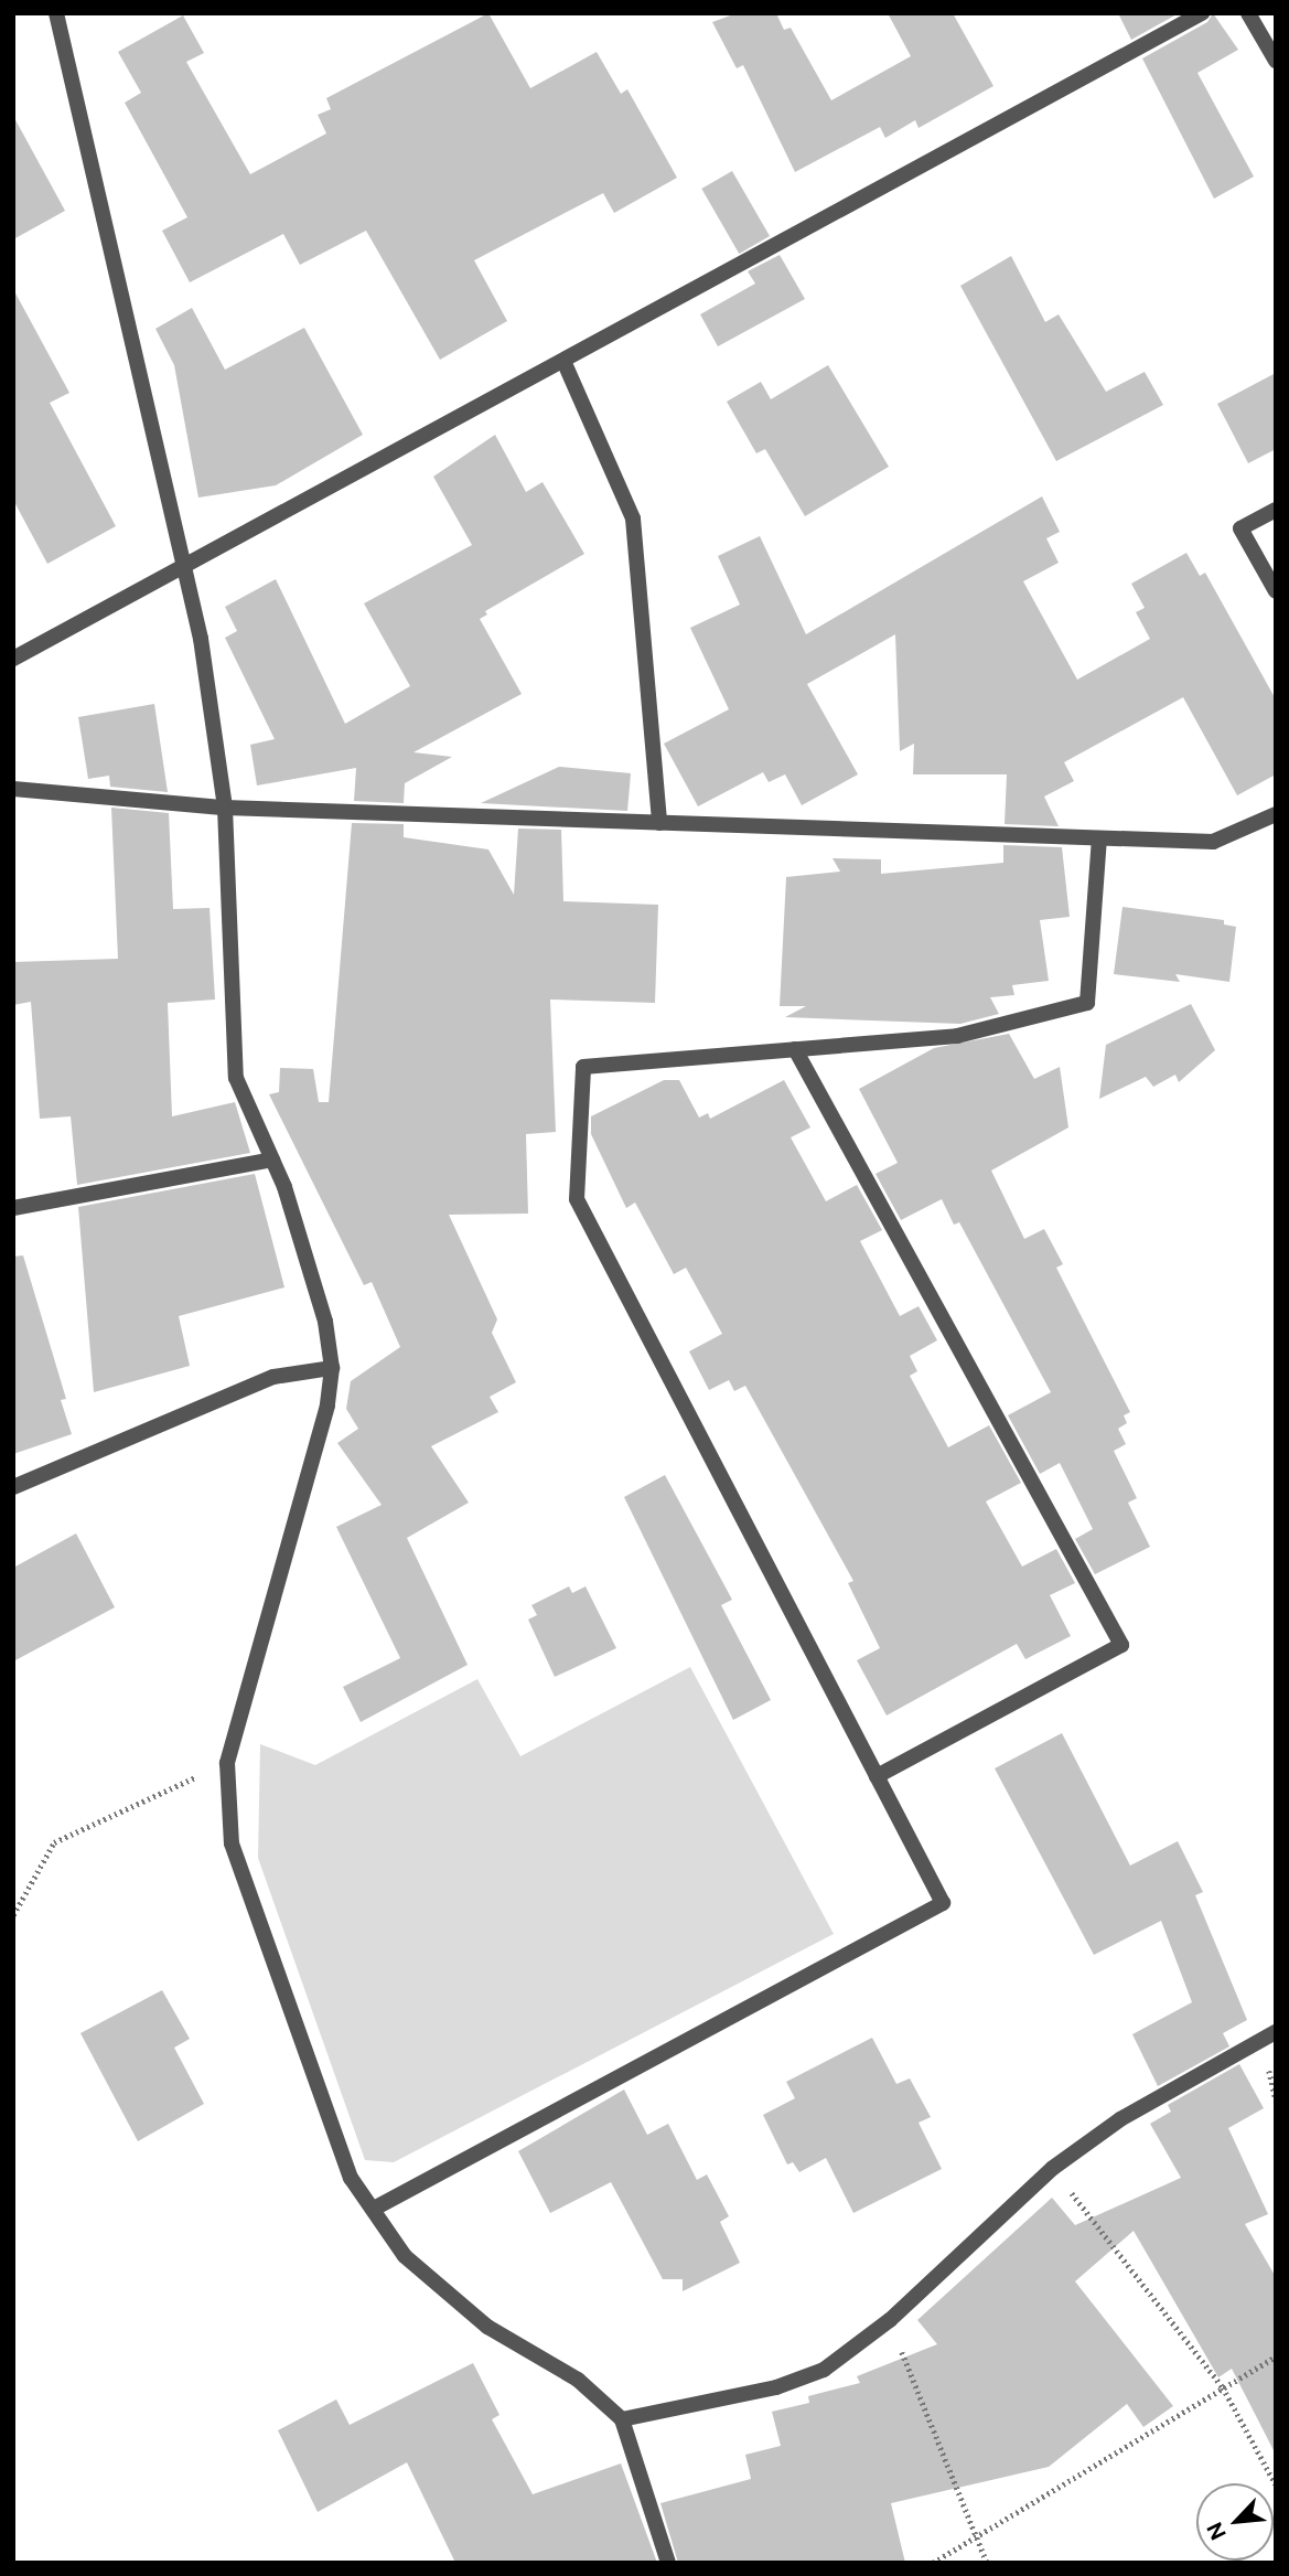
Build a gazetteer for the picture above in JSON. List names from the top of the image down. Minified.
{"north":"bottom left"}
